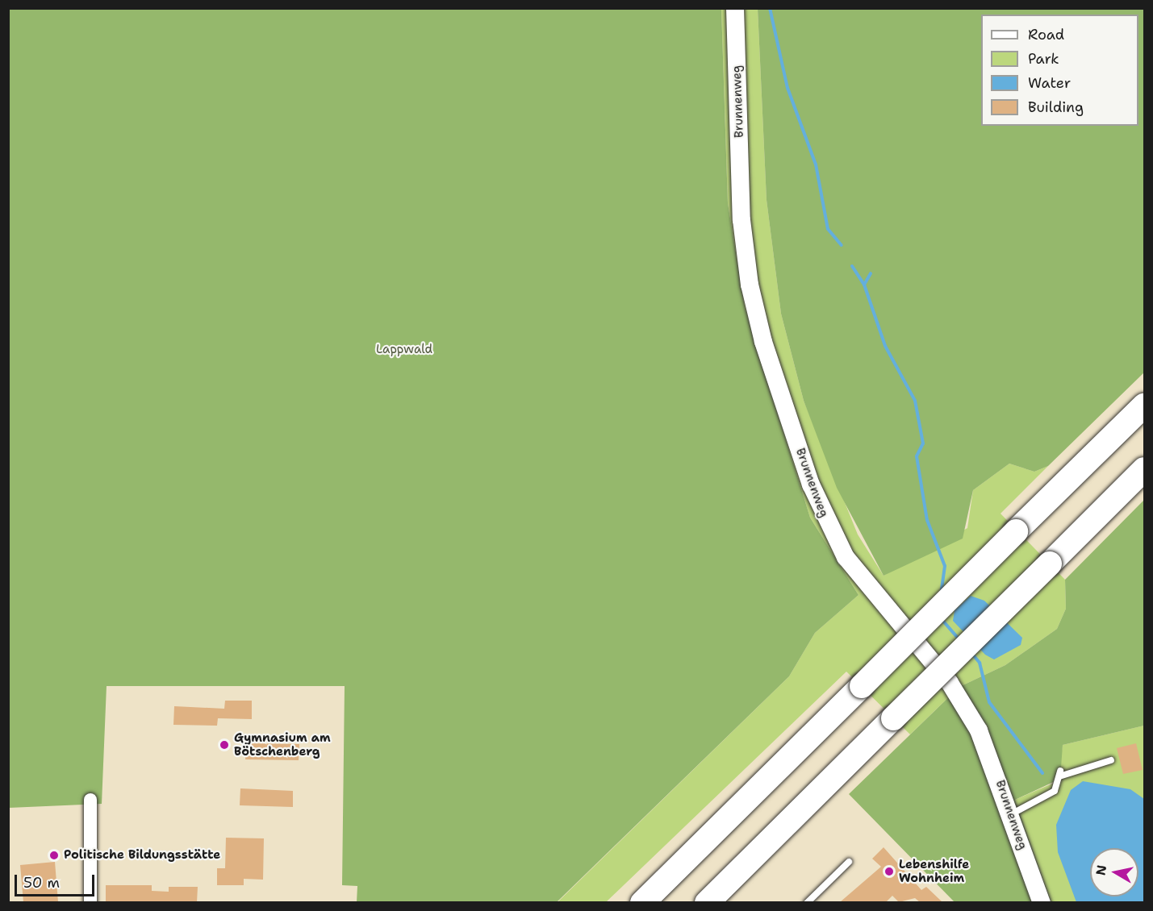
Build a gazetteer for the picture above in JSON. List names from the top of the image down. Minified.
{"streets":{"main road":["Brunnenweg"]},"parks":["Lappwald"],"places":["Gymnasium am Bötschenberg","Politische Bildungsstätte","Lebenshilfe Wohnheim"],"legend":["Road","Park","Water","Building"],"scale_bar":"50 m","north":"left"}
